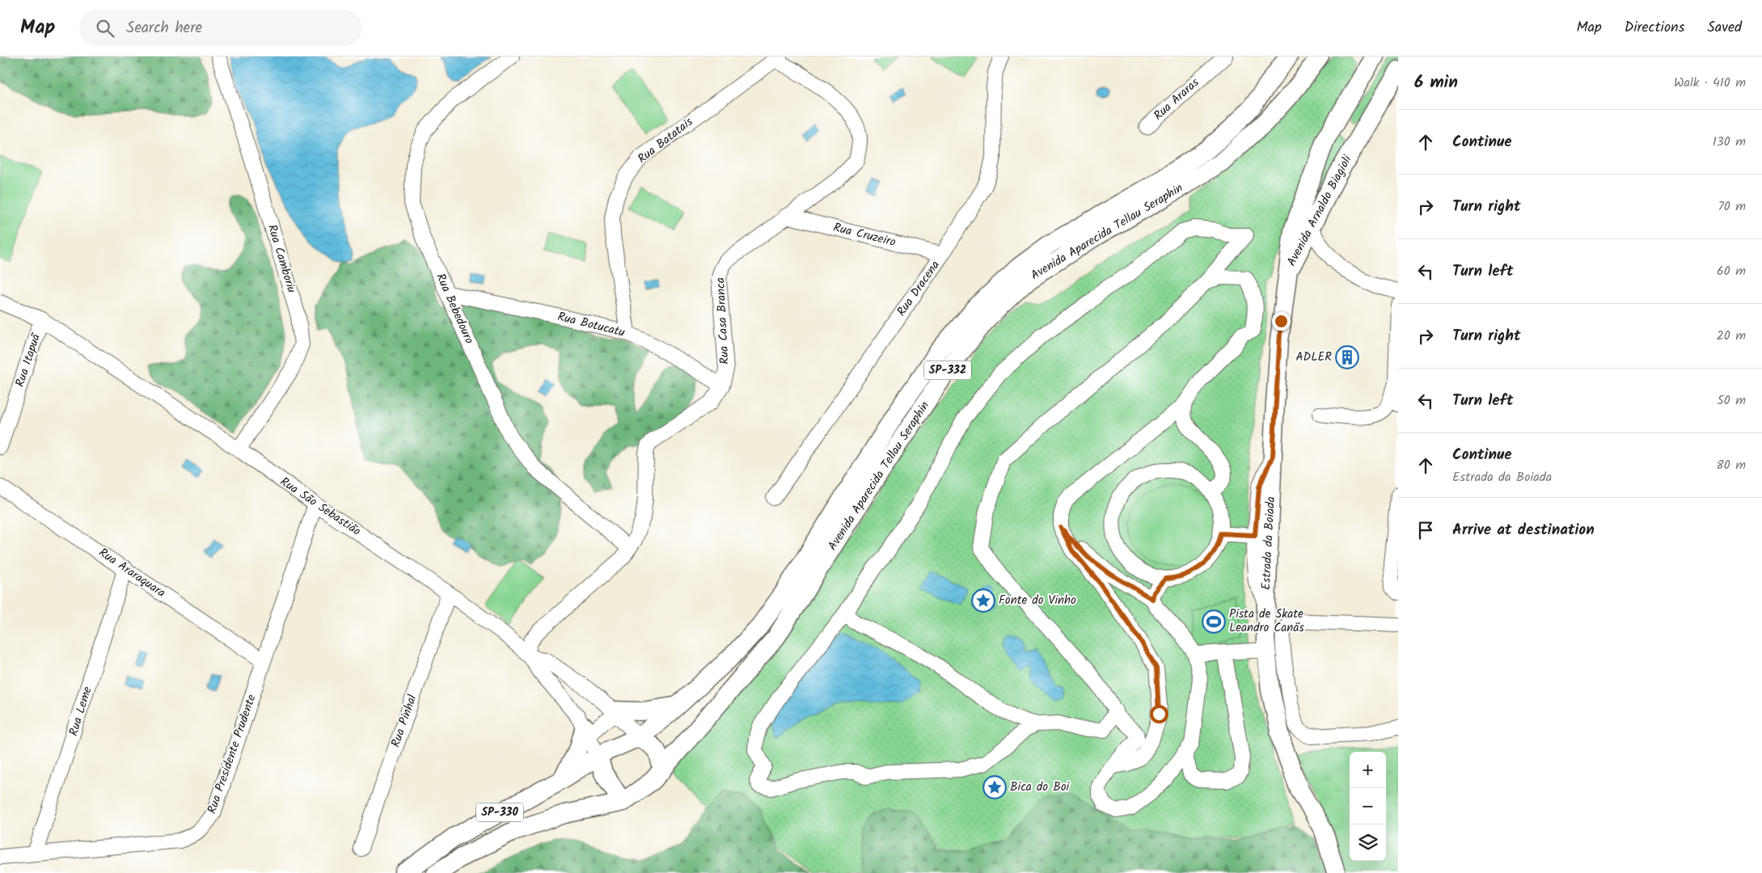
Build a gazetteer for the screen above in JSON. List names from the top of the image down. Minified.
{"streets":{"main road":["Avenida Arnaldo Biagioli","Avenida Aparecida Tellau Seraphin","SP-332","Estrada da Boiada","SP-330"],"street":["Rua Araras","Rua Batatais","Rua Cruzeiro","Rua Camboriu","Rua Dracena","Rua Bebedouro","Rua Casa Branca","Rua Botucatu","Rua Itapuã","Rua São Sebastião","Rua Araraquara","Rua Leme","Rua Pinhal","Rua Presidente Prudente"]},"crossings":[["Rua Batatais","Rua Casa Branca"],["Rua Batatais","Rua Botucatu"],["Avenida Arnaldo Biagioli","Estrada da Boiada"],["Avenida Aparecida Tellau Seraphin","Rua São Sebastião"],["Rua Cruzeiro","Rua Dracena"],["Rua Cruzeiro","Rua Casa Branca"],["Rua Camboriu","Rua São Sebastião"],["Rua Bebedouro","Rua Casa Branca"],["Rua Bebedouro","Rua Botucatu"],["Rua Casa Branca","Rua Botucatu"],["Rua Casa Branca","Rua São Sebastião"],["Rua Itapuã","Rua São Sebastião"],["Rua São Sebastião","Rua Pinhal"],["Rua São Sebastião","Rua Presidente Prudente"],["Rua Araraquara","Rua Leme"],["Rua Araraquara","Rua Presidente Prudente"],["Rua Leme","Rua Presidente Prudente"]],"places":{"building":["ADLER"],"place":["Fonte do Vinho","Bica do Boi"],"sports":["Pista de Skate Leandro Canãs"]},"page":{"header":"Map","search":"Search here","nav":["Map","Directions","Saved"],"heading":["6 min","Walk · 410 m"],"list":[["Continue","130 m"],["Turn right","70 m"],["Turn left","60 m"],["Turn right","20 m"],["Turn left","50 m"],["Continue","Estrada da Boiada","80 m"],"Arrive at destination"],"map_buttons":["+","−"]}}
